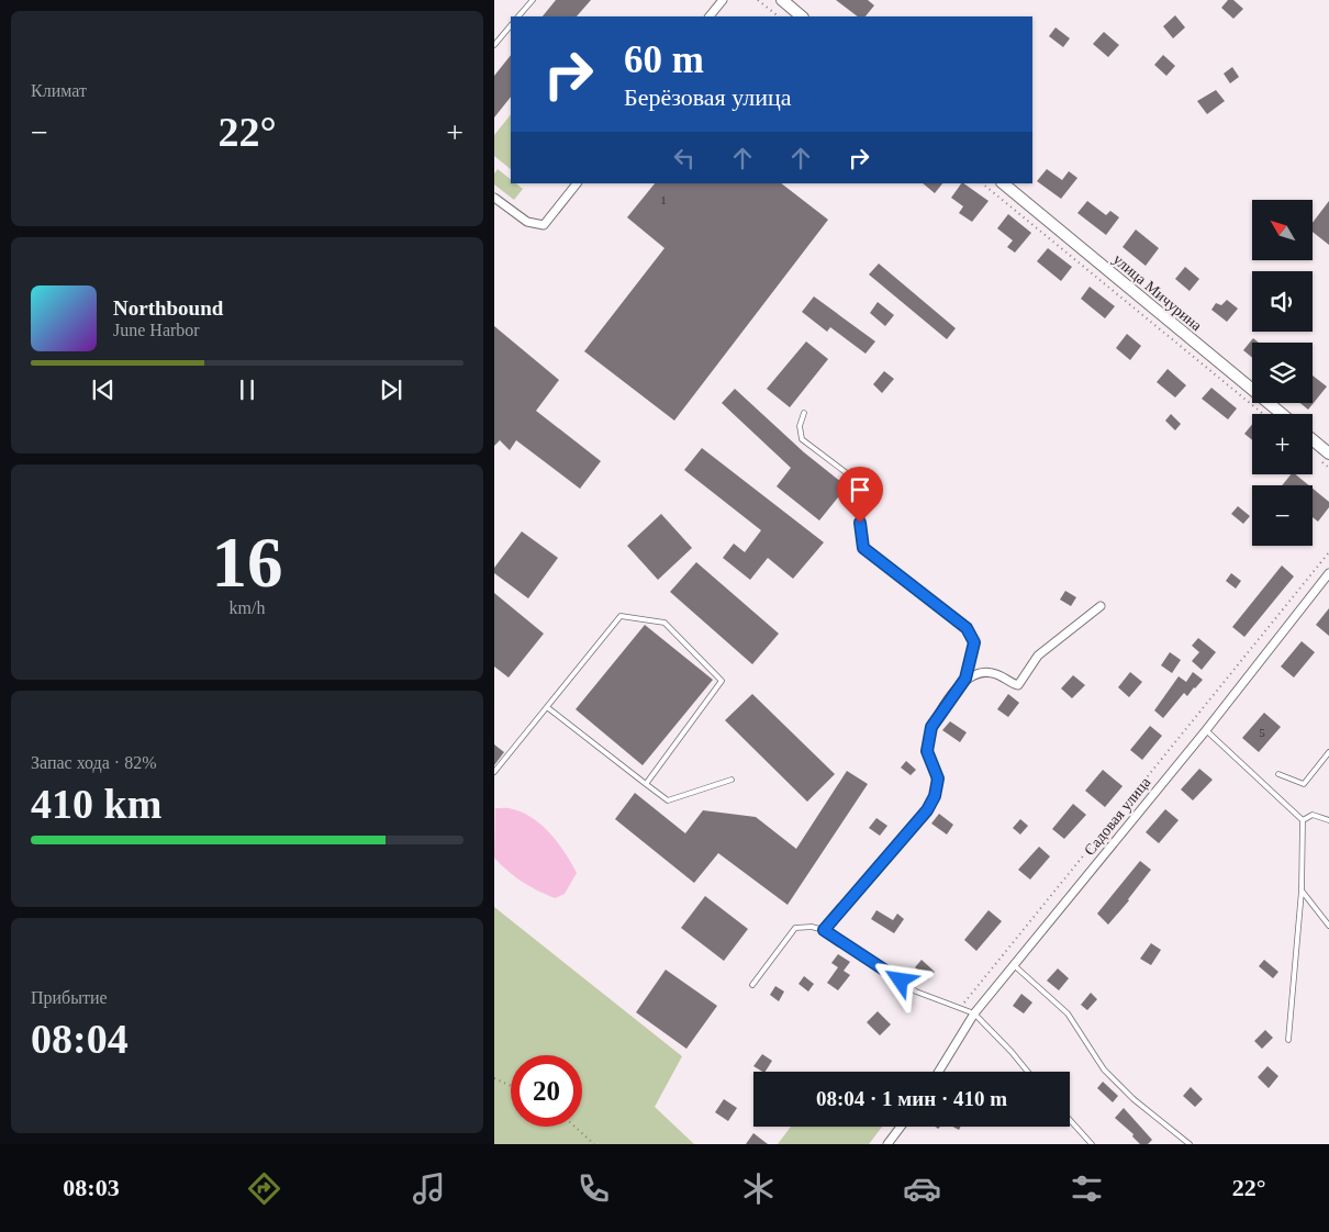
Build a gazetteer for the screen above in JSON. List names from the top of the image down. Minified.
{"streets":{"street":["улица Мичурина","Садовая улица"]},"house_numbers":["1","5"],"north":"top left","page":{"tile":["Климат",["16","km/h"],["Запас хода · 82%","410 km"],["Прибытие","08:04"]],"turn":["60 m","Берёзовая улица"],"heat":["−","22°","+"],"map_buttons":["+","−"],"song":["Northbound","June Harbor"],"limit":"20","trip":"08:04 · 1 мин · 410 m","tabs":["08:03","22°"]}}
